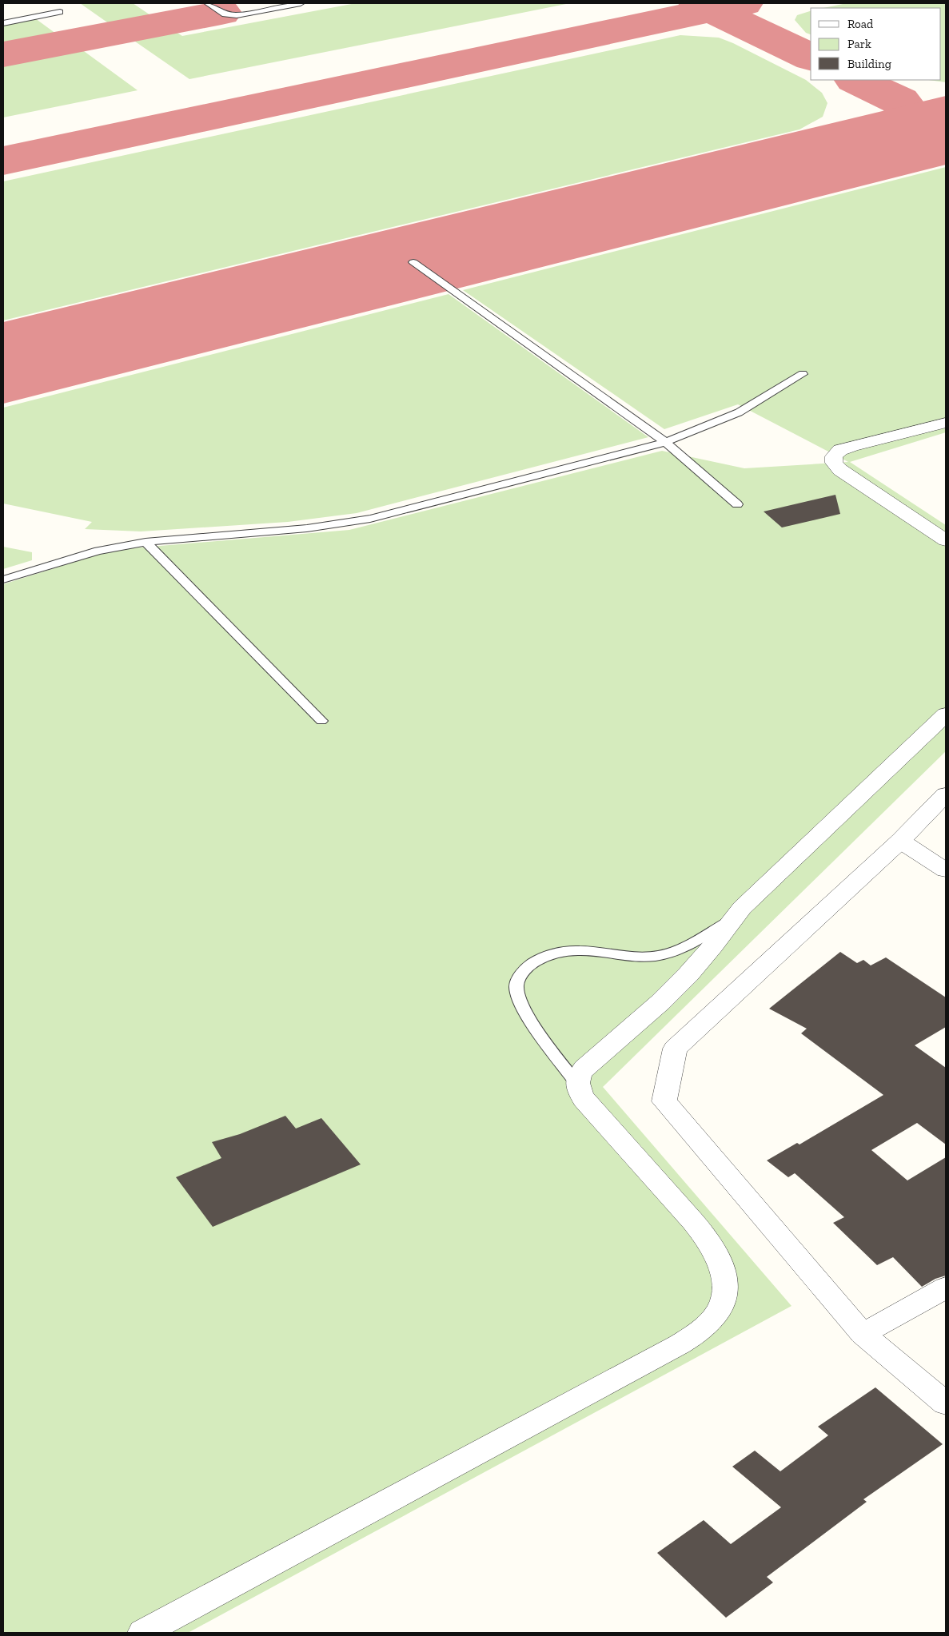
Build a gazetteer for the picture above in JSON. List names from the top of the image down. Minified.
{"legend":["Road","Park","Building"]}
